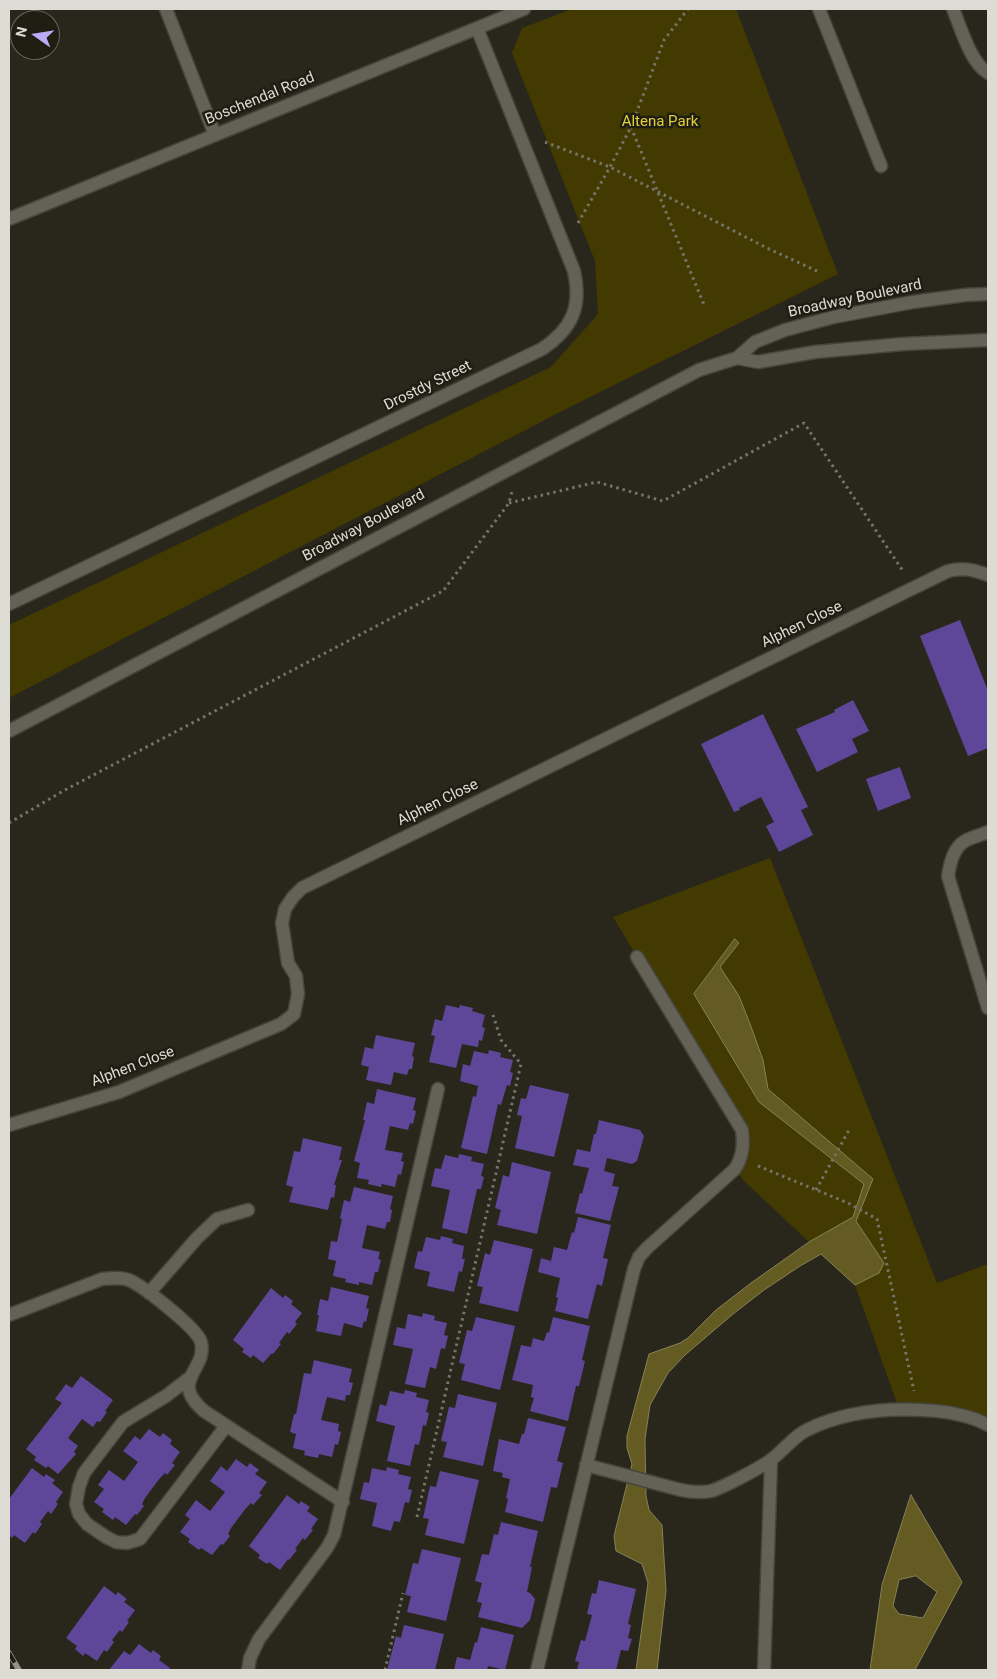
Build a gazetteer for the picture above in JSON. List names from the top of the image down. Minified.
{"streets":{"street":["Boschendal Road","Broadway Boulevard","Drostdy Street","Alphen Close"]},"crossings":[["Boschendal Road","Drostdy Street"]],"parks":["Altena Park"],"north":"left"}
